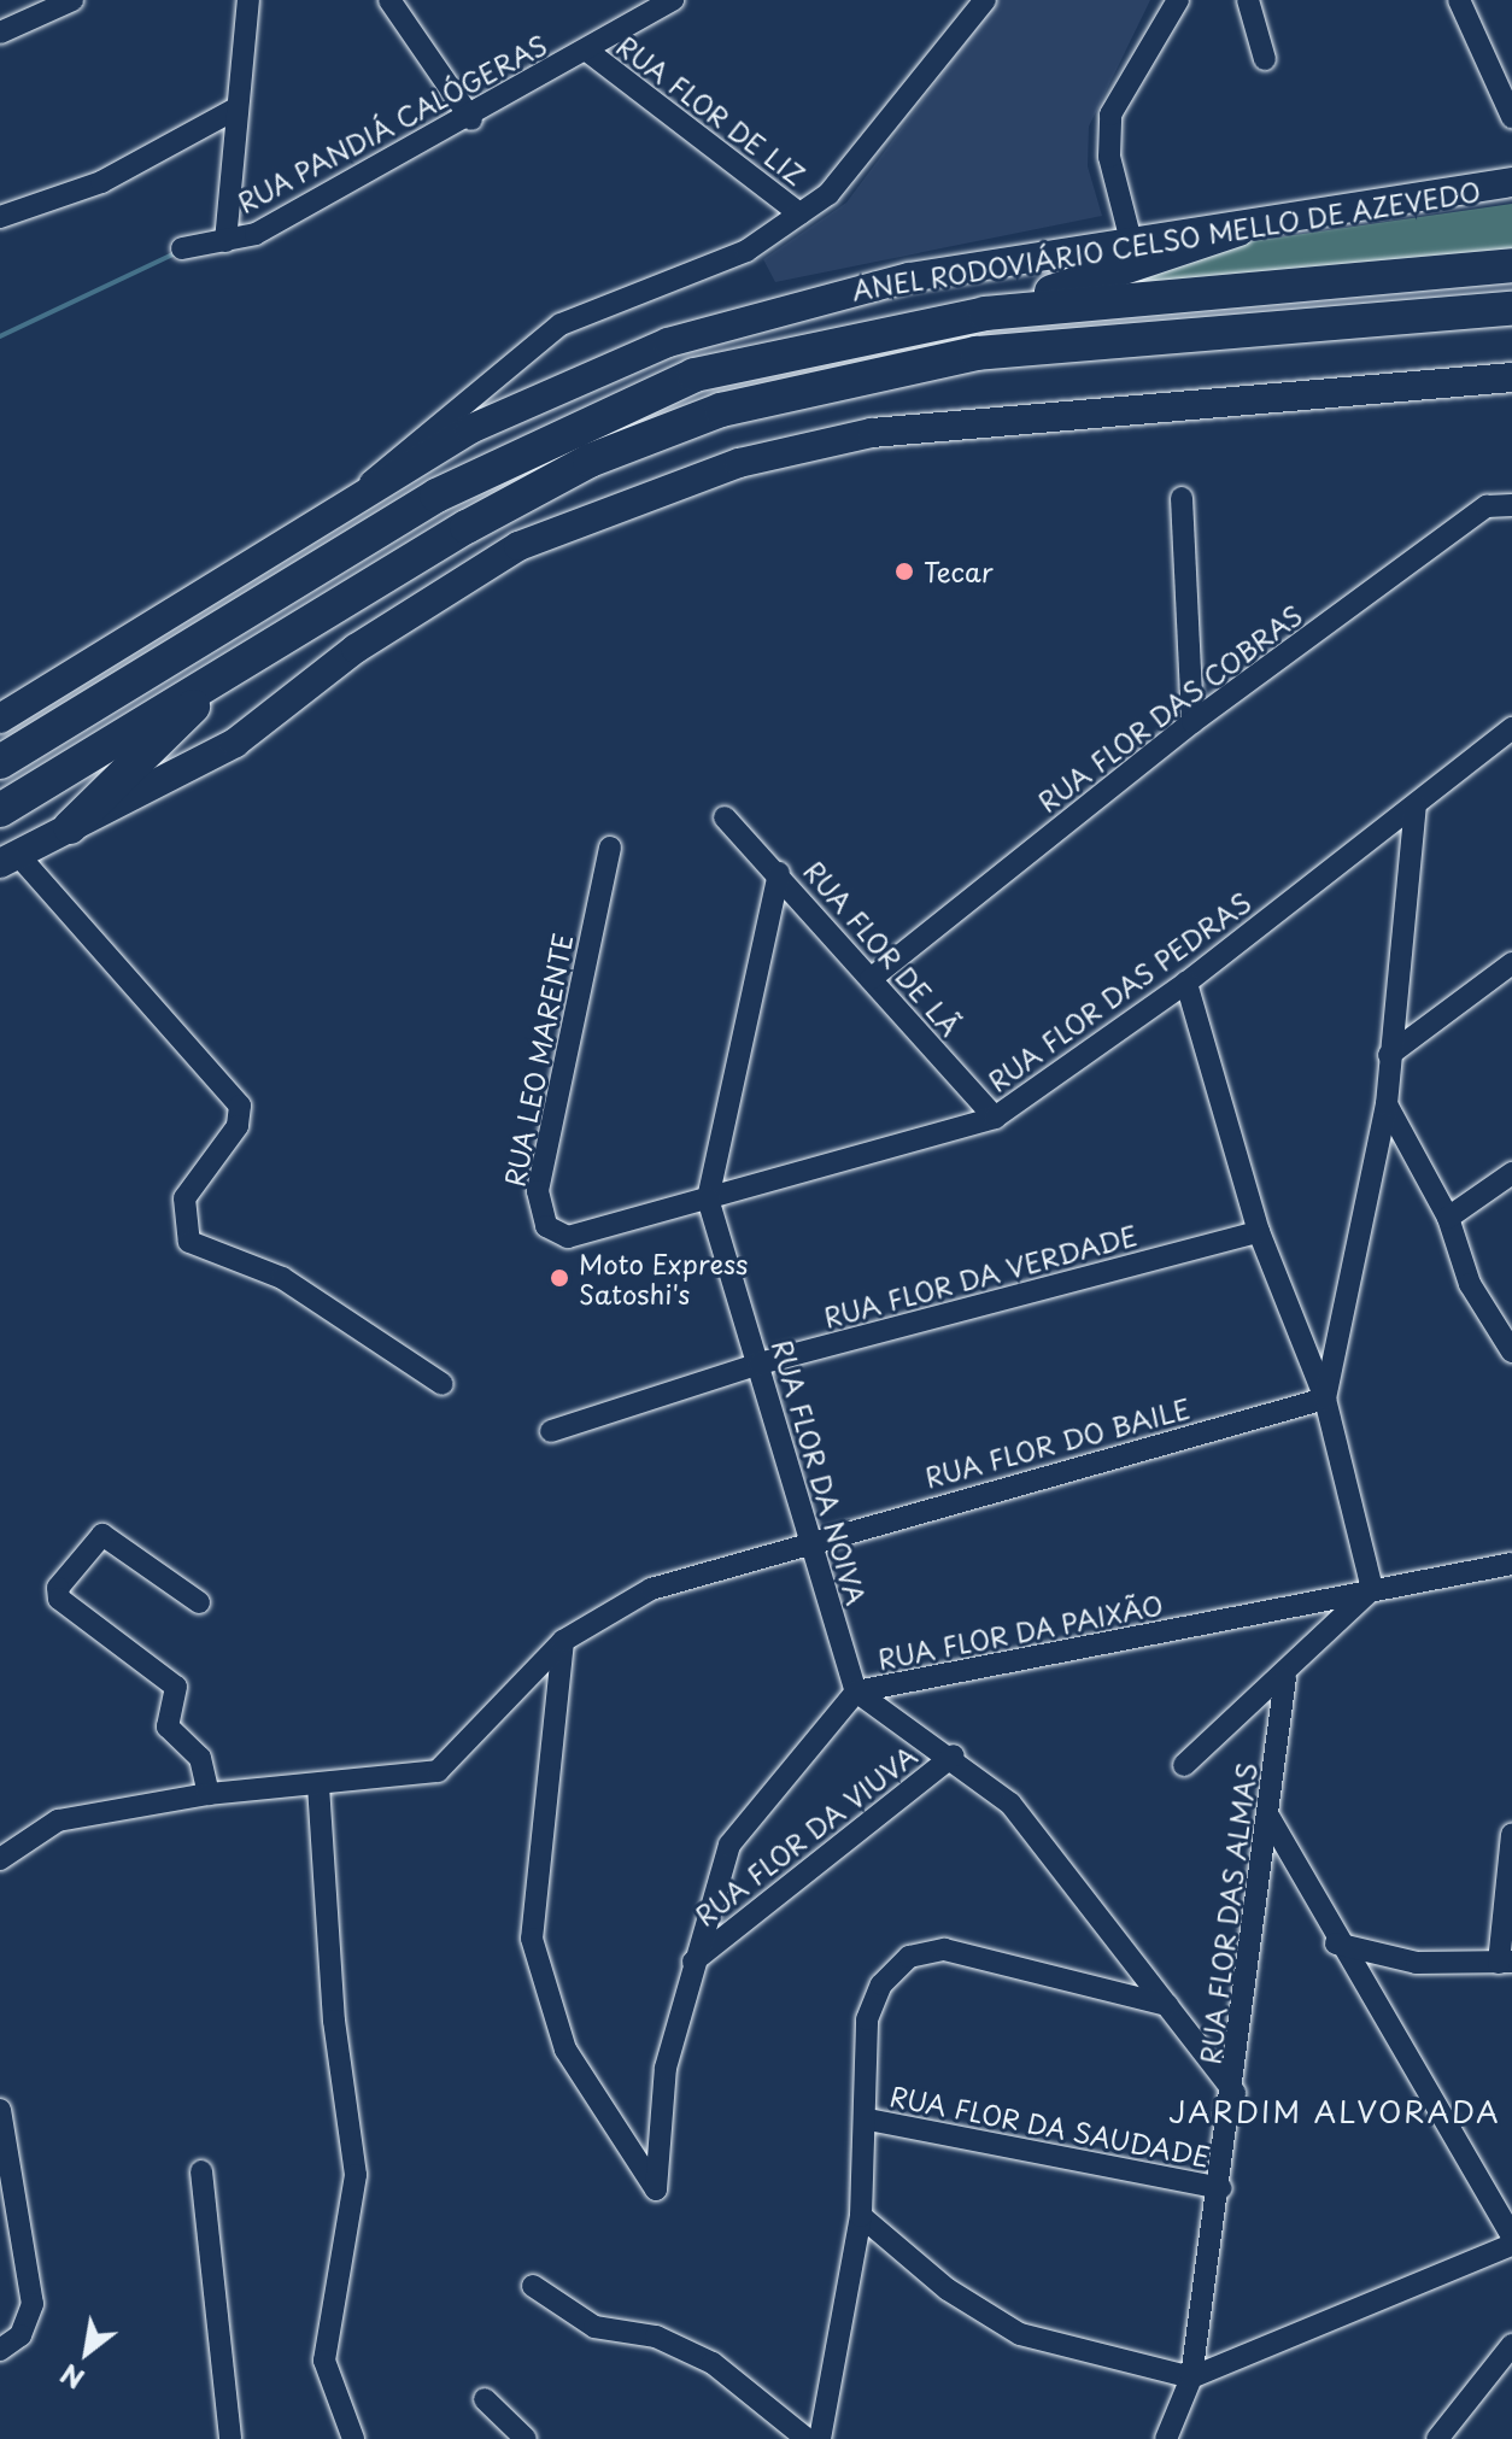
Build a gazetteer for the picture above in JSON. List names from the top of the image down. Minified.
{"streets":{"highway":["ANEL RODOVIÁRIO CELSO MELLO DE AZEVEDO"],"street":["RUA FLOR DE LIZ","RUA PANDIÁ CALÓGERAS","RUA FLOR DAS COBRAS","RUA FLOR DE LÃ","RUA FLOR DAS PEDRAS","RUA LEO MARENTE","RUA FLOR DA VERDADE","RUA FLOR DO BAILE","RUA FLOR DA NOIVA","RUA FLOR DA PAIXÃO","RUA FLOR DA VIUVA","RUA FLOR DAS ALMAS","RUA FLOR DA SAUDADE"]},"crossings":[["RUA FLOR DE LIZ","RUA PANDIÁ CALÓGERAS"],["RUA FLOR DAS COBRAS","RUA FLOR DE LÃ"],["RUA FLOR DE LÃ","RUA FLOR DAS PEDRAS"],["RUA FLOR DE LÃ","RUA FLOR DA NOIVA"],["RUA FLOR DAS PEDRAS","RUA LEO MARENTE"],["RUA FLOR DAS PEDRAS","RUA FLOR DA NOIVA"],["RUA LEO MARENTE","RUA FLOR DA NOIVA"],["RUA FLOR DA VERDADE","RUA FLOR DA NOIVA"],["RUA FLOR DO BAILE","RUA FLOR DA NOIVA"],["RUA FLOR DO BAILE","RUA FLOR DA PAIXÃO"],["RUA FLOR DA NOIVA","RUA FLOR DA PAIXÃO"],["RUA FLOR DA PAIXÃO","RUA FLOR DA VIUVA"],["RUA FLOR DAS ALMAS","RUA FLOR DA SAUDADE"]],"districts":["JARDIM ALVORADA"],"places":["Tecar","Moto Express Satoshi's"],"north":"bottom left"}
